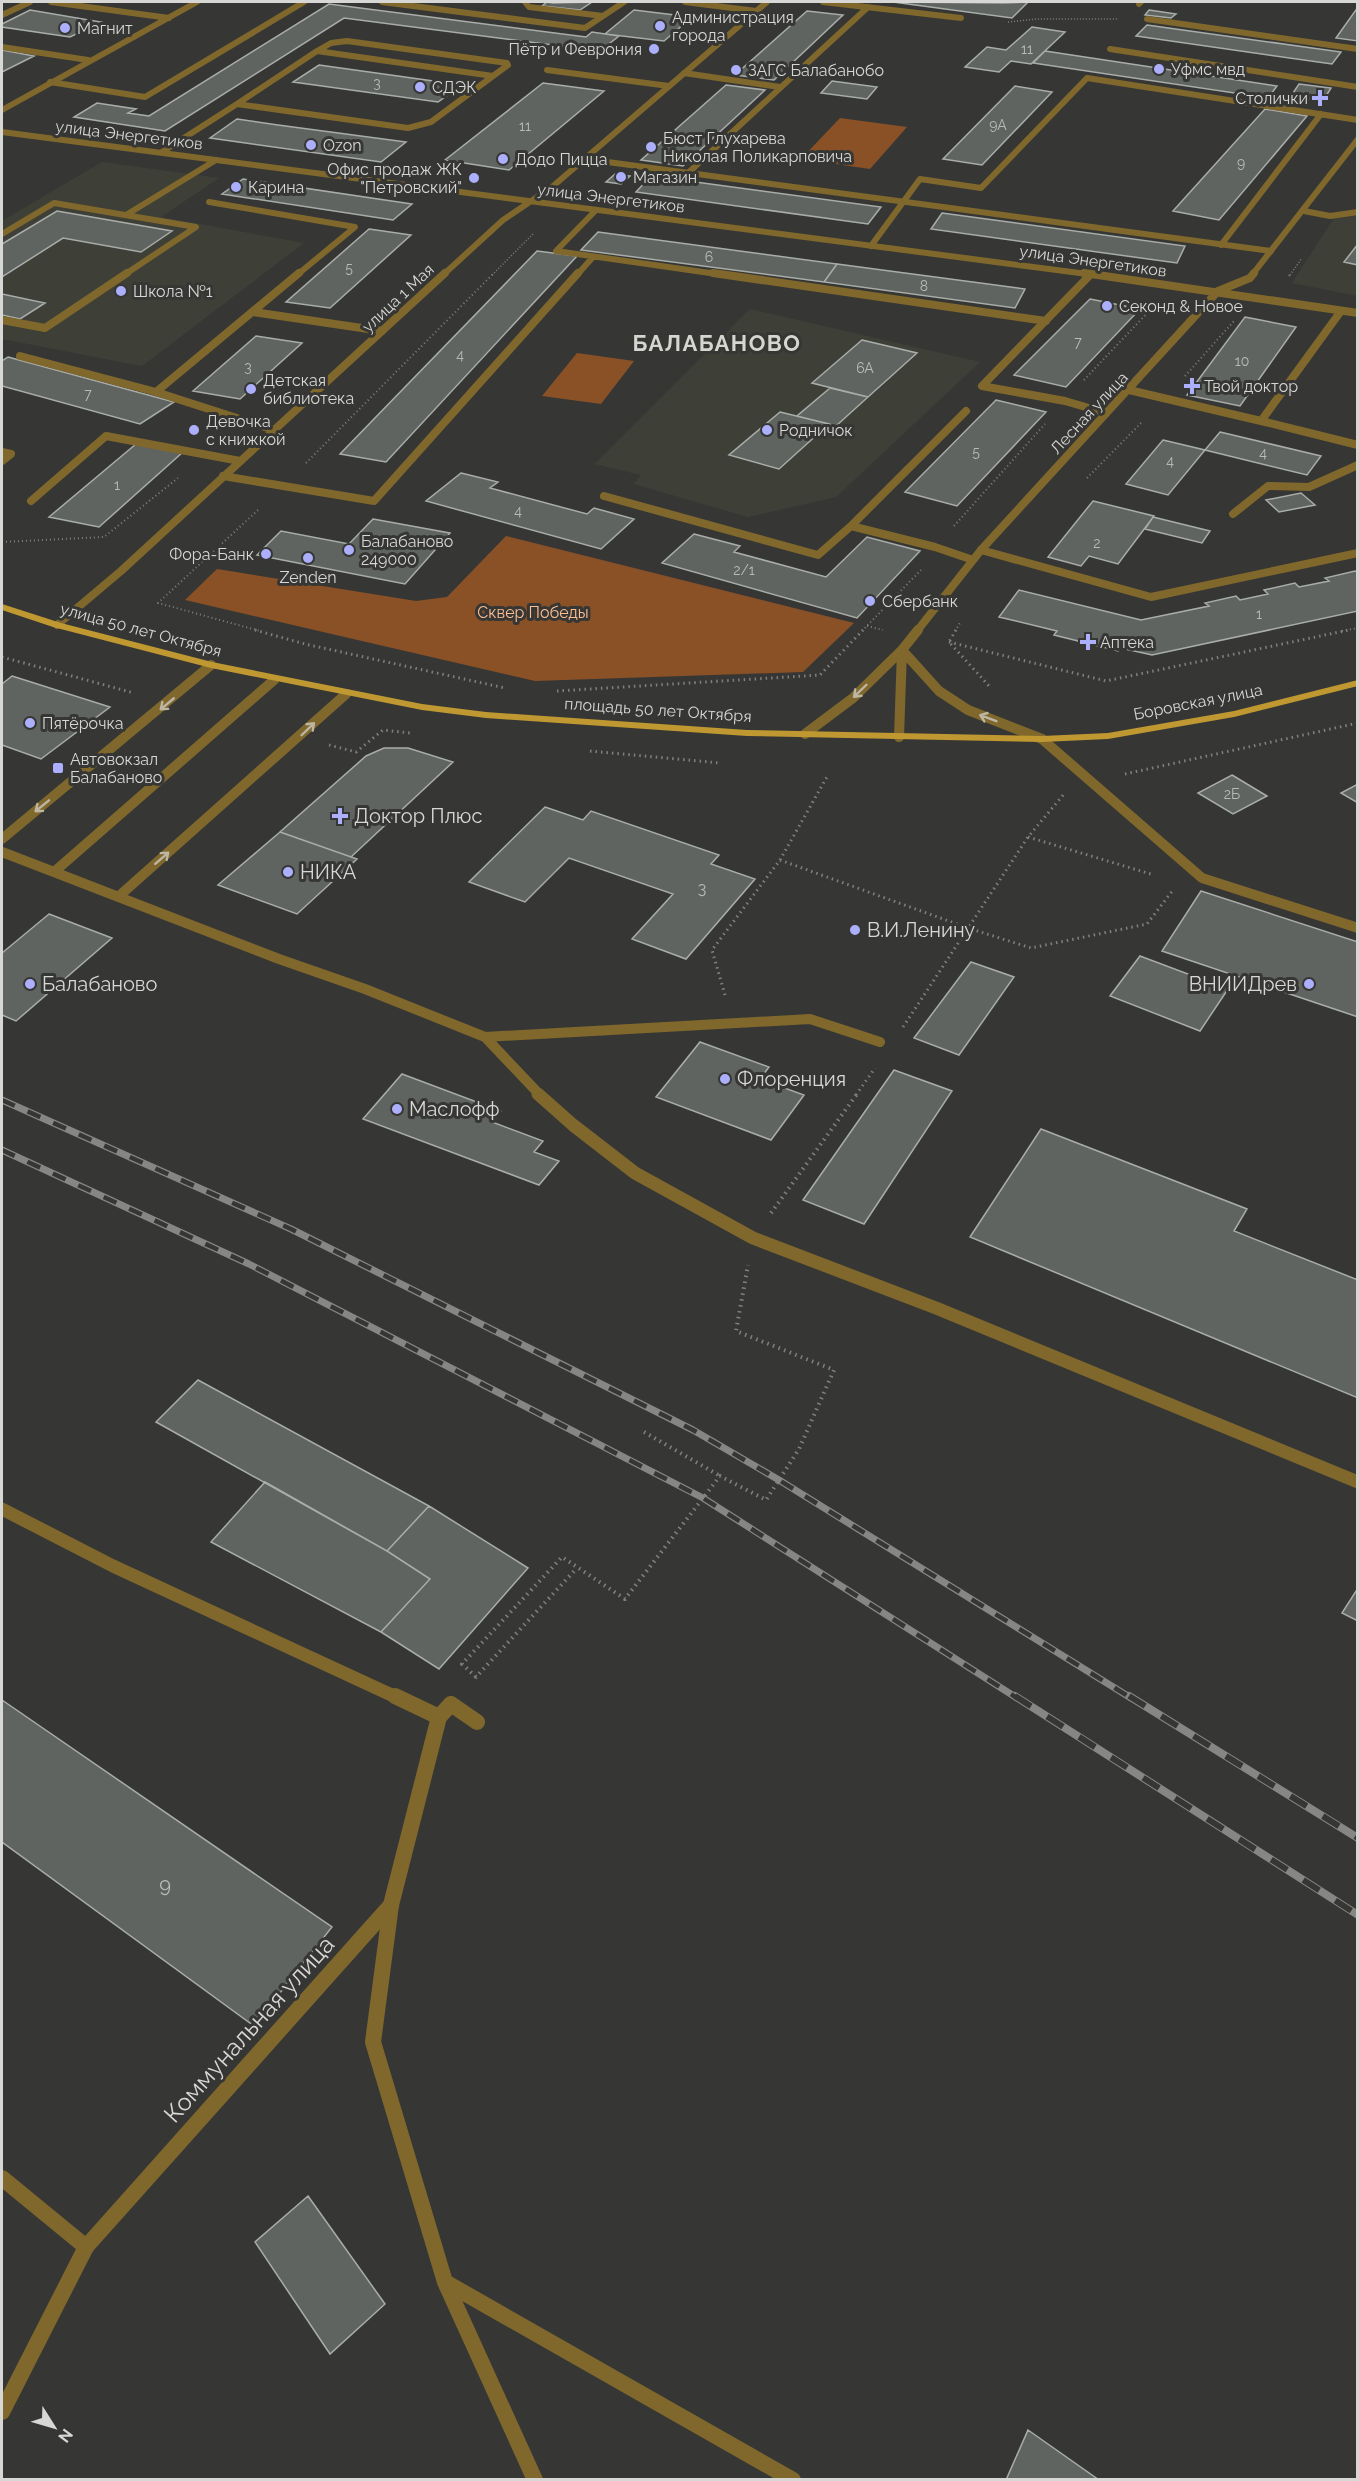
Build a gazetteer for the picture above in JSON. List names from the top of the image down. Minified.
{"streets":{"main road":["улица 50 лет Октября","Боровская улица","площадь 50 лет Октября"],"street":["улица Энергетиков","улица 1 Мая","Лесная улица","Коммунальная улица"]},"crossings":[["улица Энергетиков","улица 1 Мая"],["улица Энергетиков","Лесная улица"],["улица 1 Мая","улица 50 лет Октября"],["Лесная улица","площадь 50 лет Октября"],["улица 50 лет Октября","площадь 50 лет Октября"],["Боровская улица","площадь 50 лет Октября"]],"districts":["БАЛАБАНОВО"],"parks":["Сквер Победы"],"places":{"other":["Администрация города","Магнит","Пётр и Феврония","Уфмс мвд","ЗАГС Балабанобо","СДЭК","Ozon","Бюст Глухарева Николая Поликарповича","Додо Пицца","Магазин","Офис продаж ЖК \"Петровский\"","Карина","Школа №1","Секонд & Новое","Детская библиотека","Девочка с книжкой","Родничок","Балабаново 249000","Фора-Банк","Zenden","Сбербанк","Пятёрочка","НИКА","В.И.Ленину","Балабаново","ВНИИДрев","Флоренция","Маслофф"],"health":["Столички","Твой доктор","Аптека","Доктор Плюс"],"transit":["Автовокзал Балабаново"]},"house_numbers":["11","3","9А","11","9","6","5","8","7","4","10","3","6А","7","5","4","4","1","4","2","2/1","1","2Б","3","9"],"north":"bottom right"}
